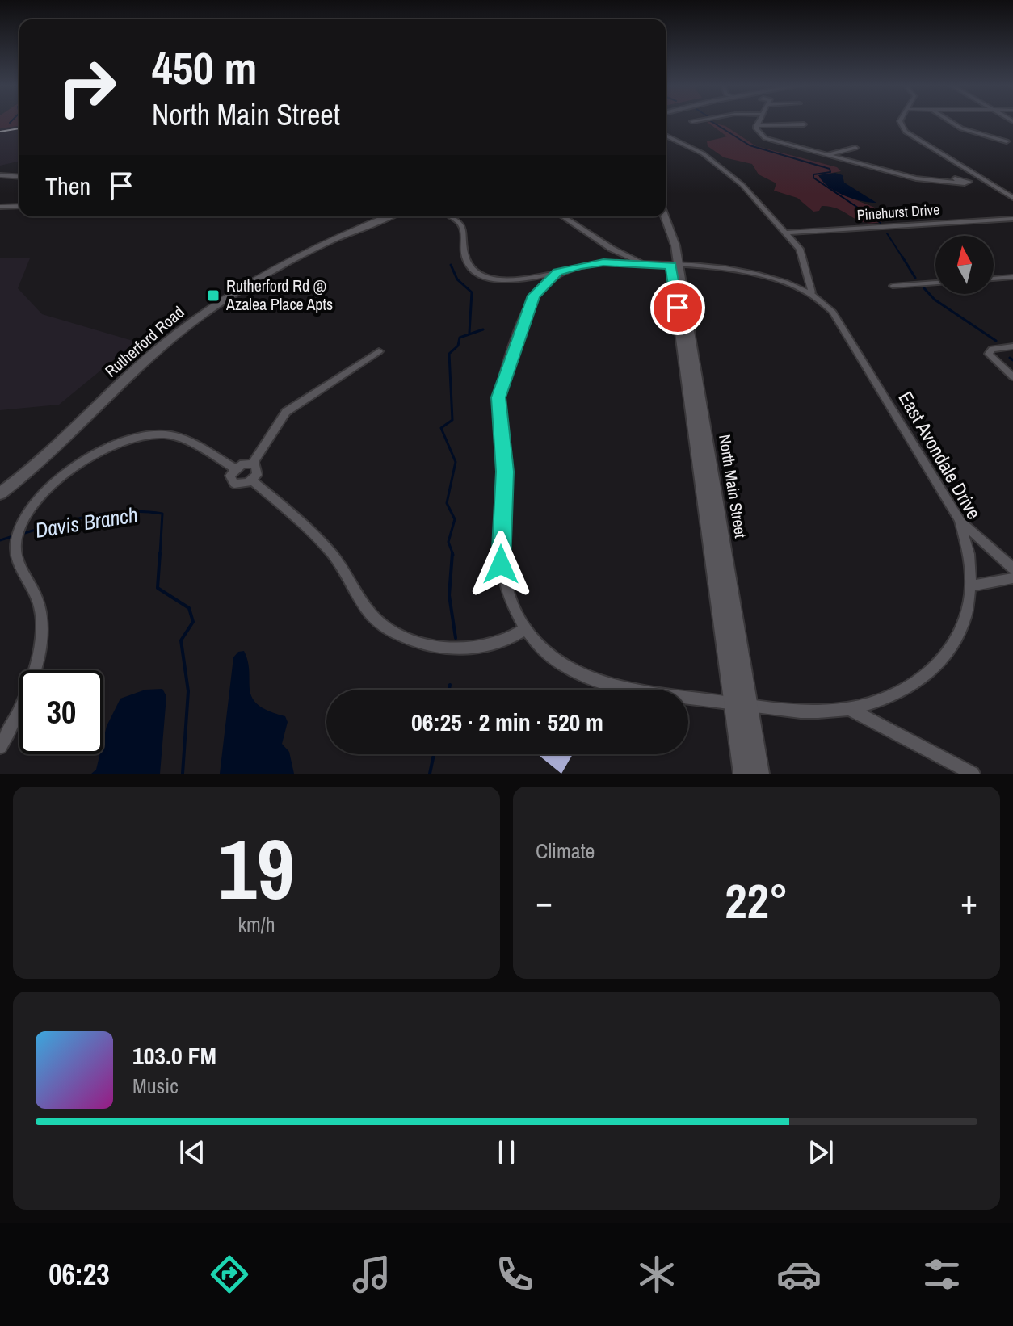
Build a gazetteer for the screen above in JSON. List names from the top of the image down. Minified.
{"streets":{"street":["Pinehurst Drive","Rutherford Road","East Avondale Drive","North Main Street"]},"crossings":[["East Avondale Drive","North Main Street"]],"water":["Davis Branch"],"places":{"transit":["Rutherford Rd @ Azalea Place Apts"]},"north":"top","page":{"turn":["450 m","North Main Street"],"then":"Then","limit":"30","trip":"06:25 · 2 min · 520 m","tile":[["19","km/h"],"Climate"],"heat":["−","22°","+"],"song":["103.0 FM","Music"],"tabs":"06:23"}}
